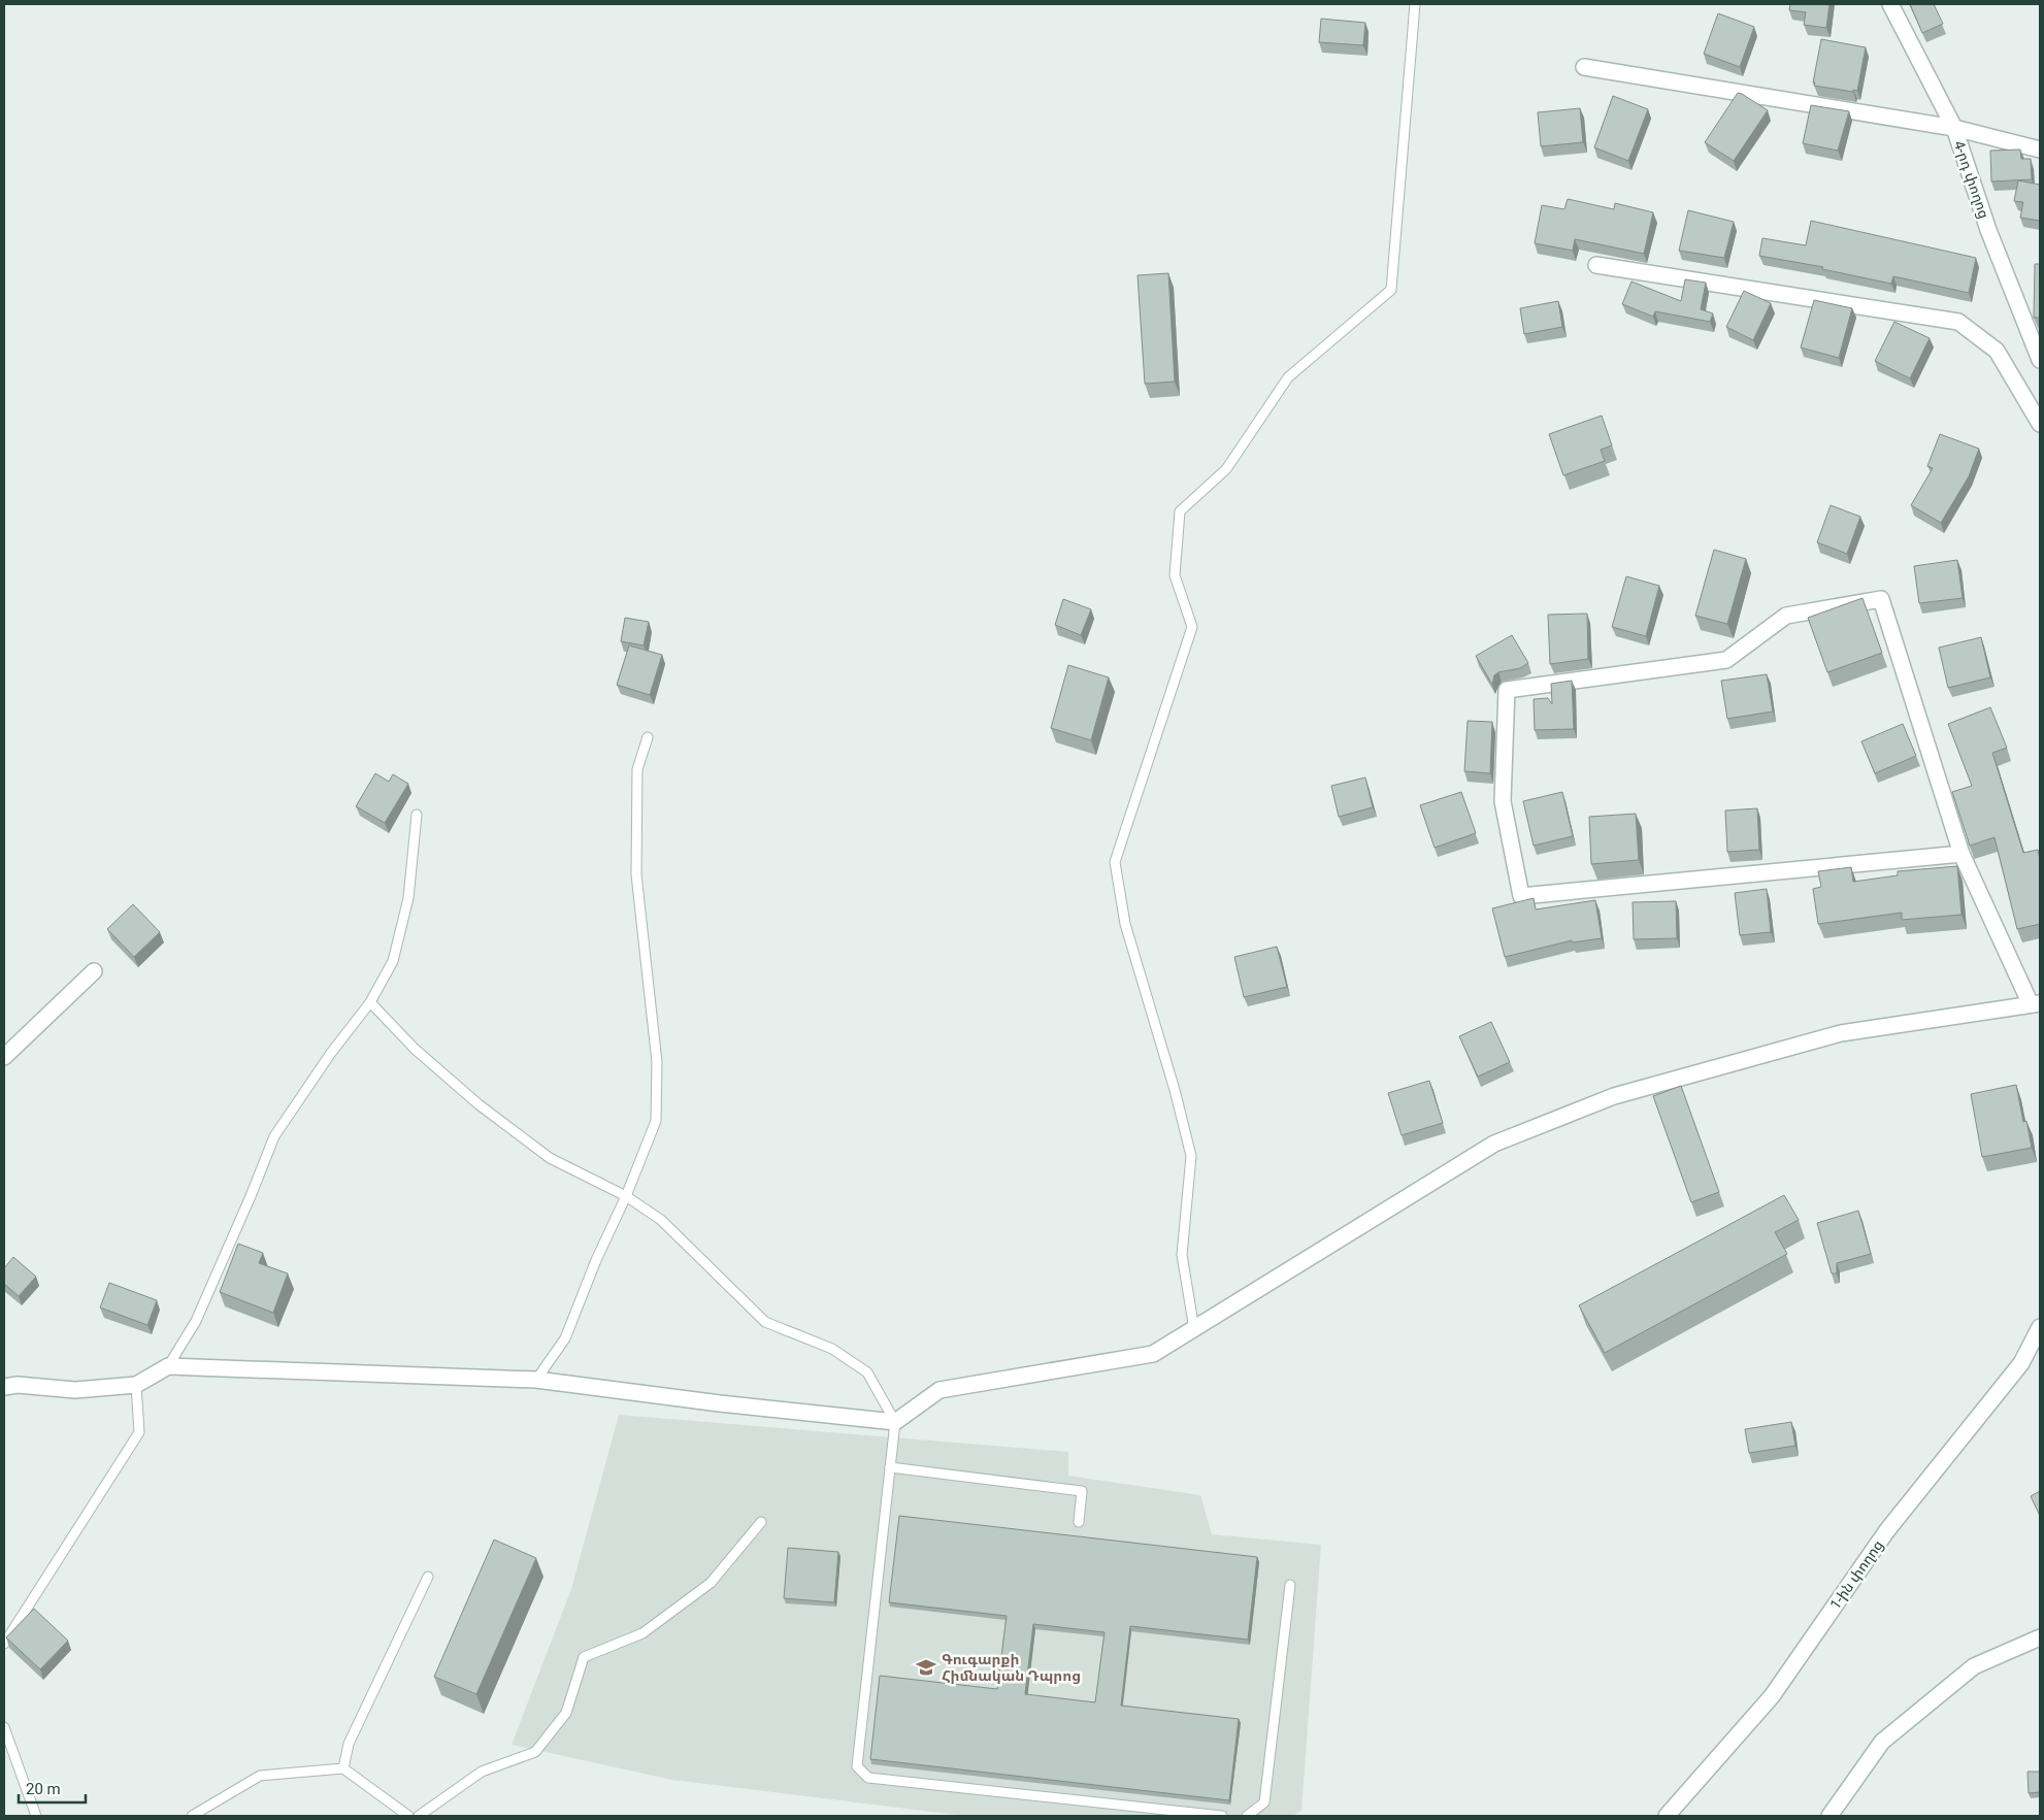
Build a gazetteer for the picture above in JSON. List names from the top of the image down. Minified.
{"streets":{"street":["4-րդ փողոց","1-ին փողոց"]},"places":{"school or university":["Գուգարքի Հիմնական Դպրոց"]},"scale_bar":"20 m"}
